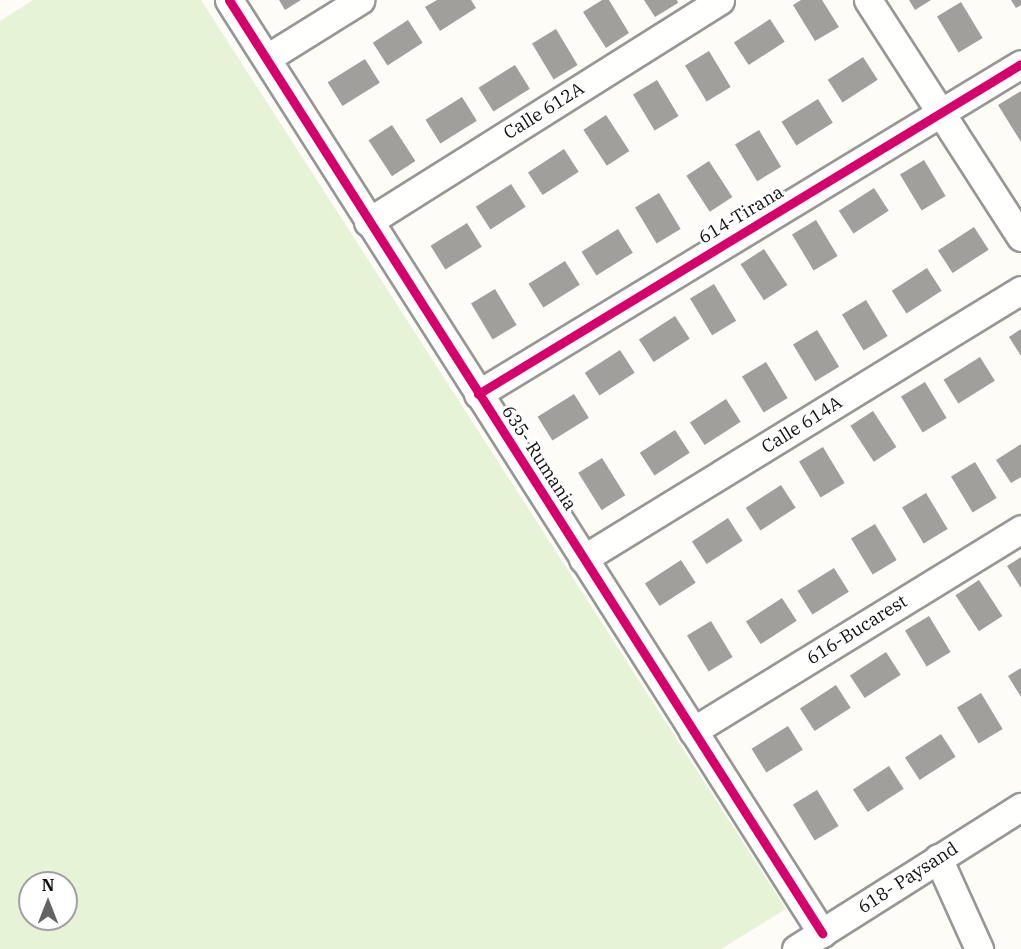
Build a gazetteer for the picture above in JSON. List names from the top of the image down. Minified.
{"streets":{"street":["Calle 612A","614-Tirana","Calle 614A","635- Rumania","616-Bucarest","618- Paysand"]},"crossings":[["Calle 612A","635- Rumania"],["614-Tirana","635- Rumania"],["Calle 614A","635- Rumania"],["635- Rumania","616-Bucarest"],["635- Rumania","618- Paysand"]],"north":"top"}
